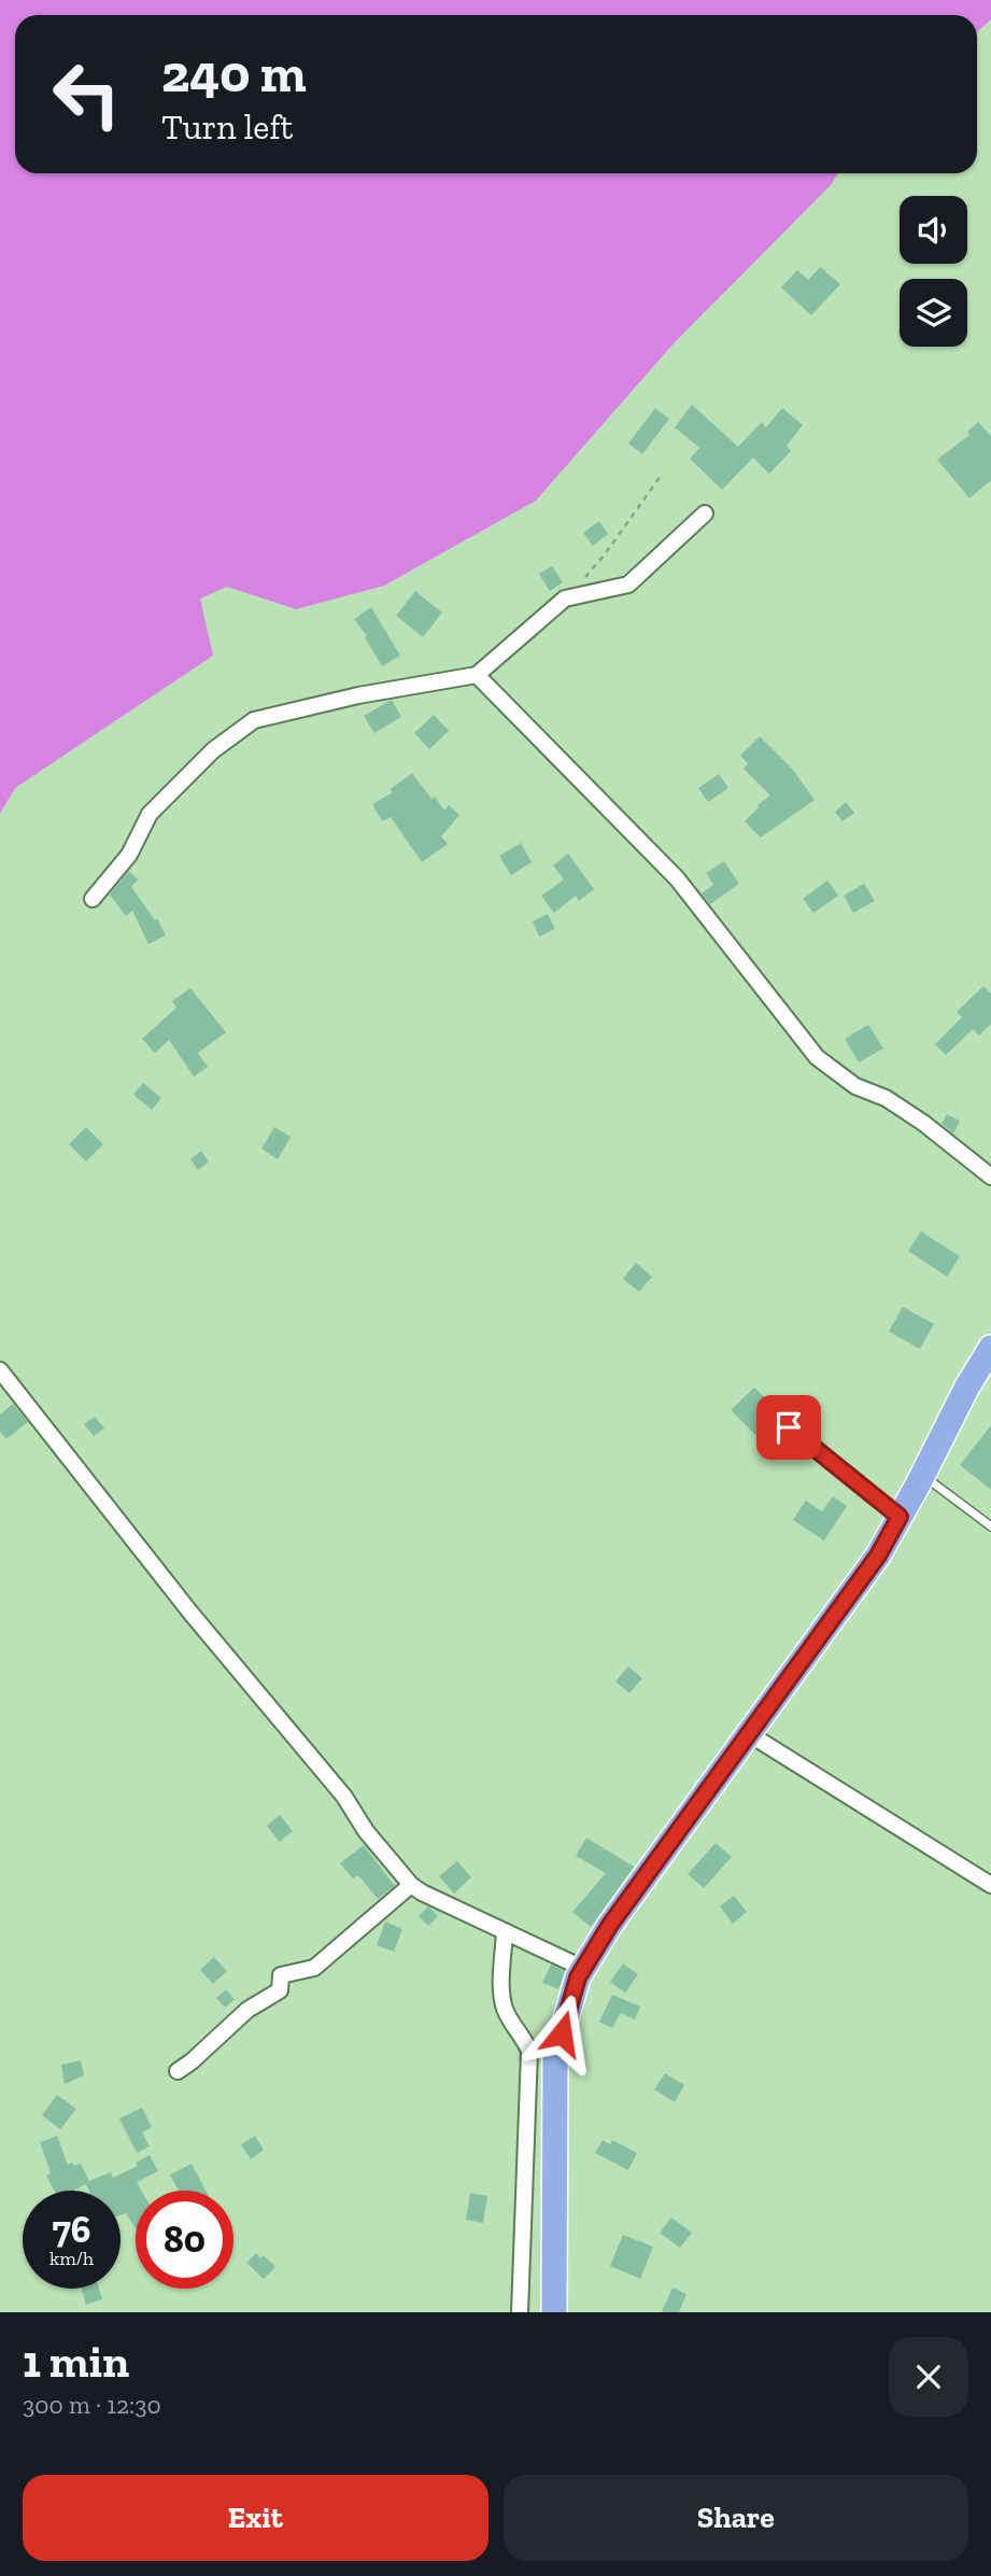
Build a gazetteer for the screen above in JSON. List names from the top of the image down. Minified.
{"page":{"turn":["240 m","Turn left"],"speed":"76 km/h","limit":"80","heading":["1 min","300 m · 12:30"],"buttons":["Exit","Share"]}}
